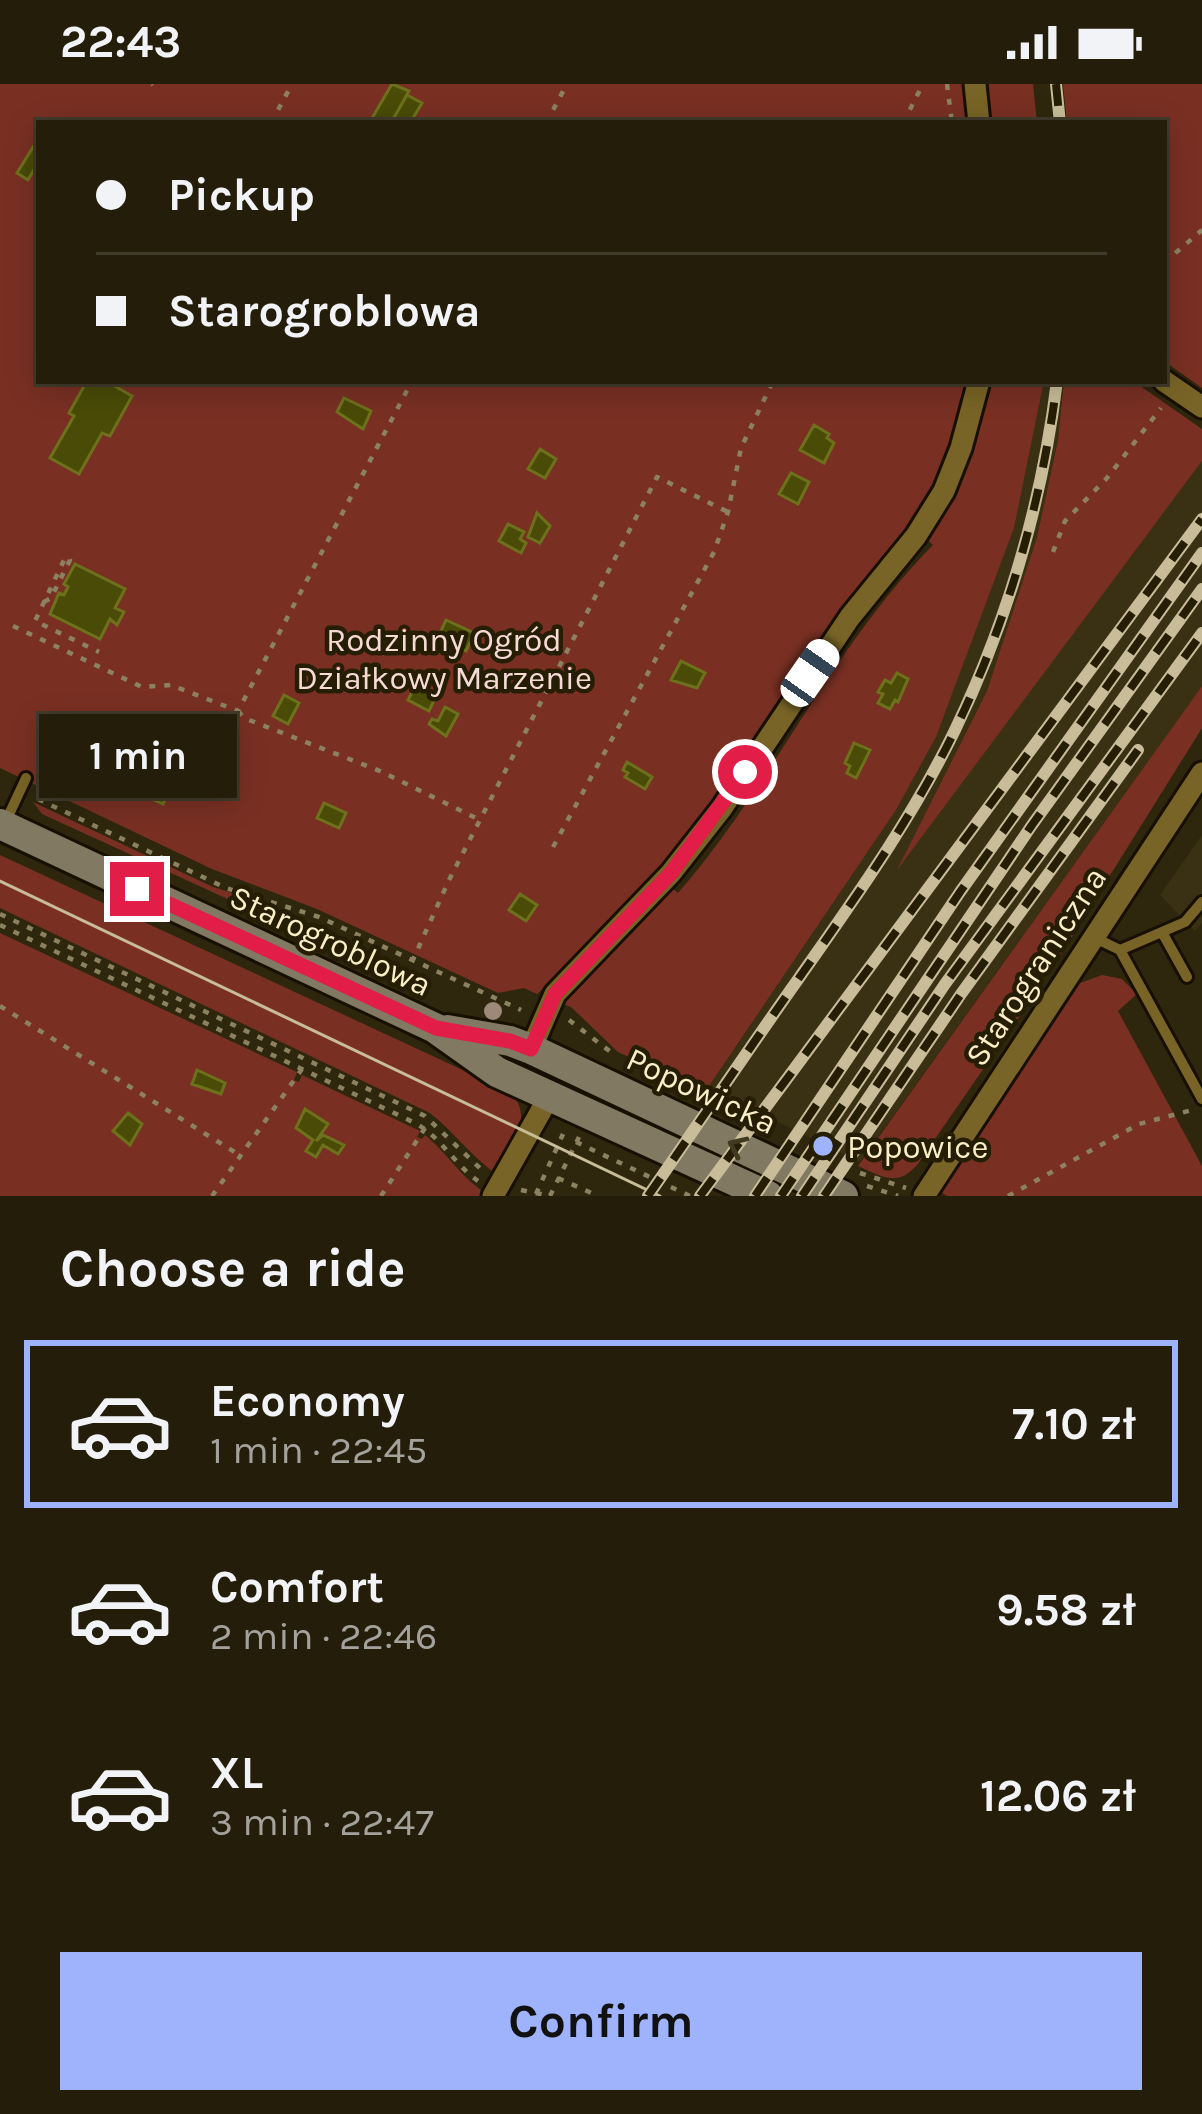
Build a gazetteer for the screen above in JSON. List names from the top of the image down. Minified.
{"streets":{"street":["Starogroblowa","Starograniczna","Popowicka"]},"crossings":[["Starogroblowa","Popowicka"]],"parks":["Rodzinny Ogród Działkowy Marzenie"],"places":["Popowice"],"page":{"status":"22:43","banner":["Pickup","Starogroblowa"],"bubble":"1 min","heading":"Choose a ride","list":[{"name":"Economy","note":"1 min · 22:45","value":"7.10 zł"},{"name":"Comfort","note":"2 min · 22:46","value":"9.58 zł"},{"name":"XL","note":"3 min · 22:47","value":"12.06 zł"}],"buttons":"Confirm"}}
